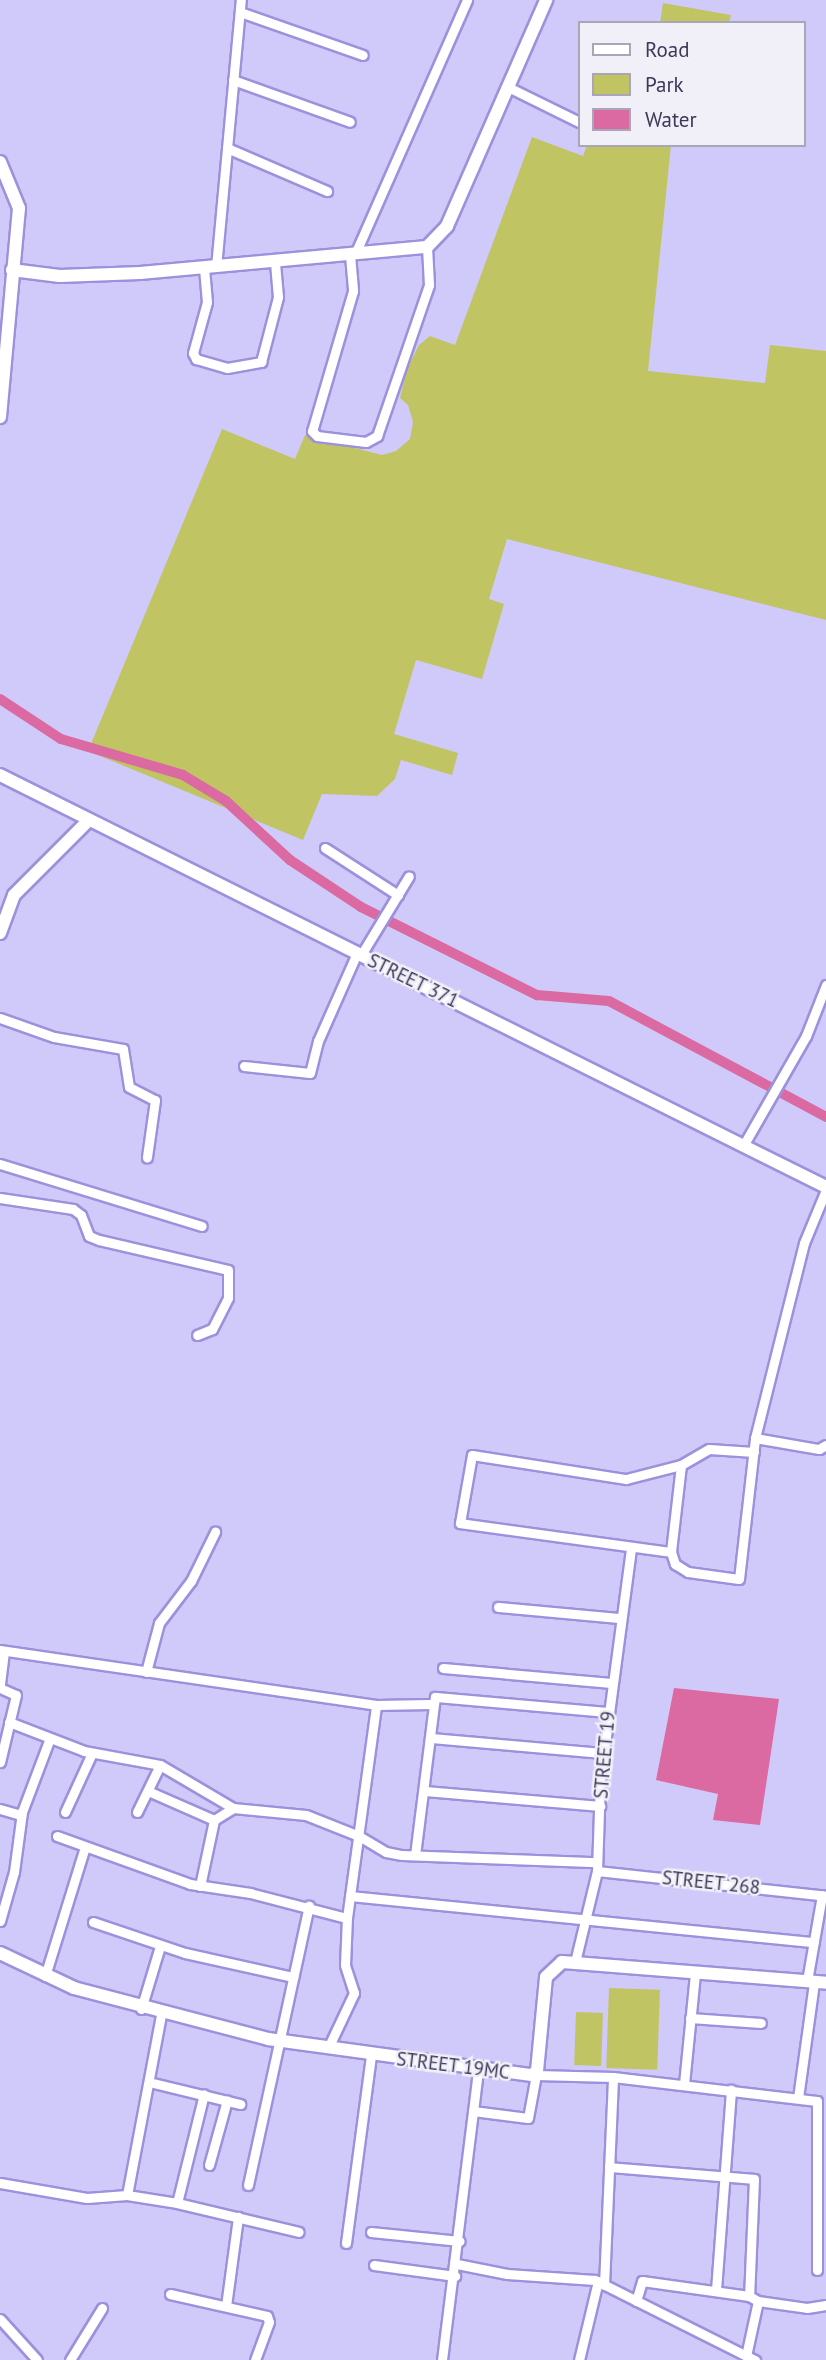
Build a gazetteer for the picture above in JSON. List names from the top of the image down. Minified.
{"streets":{"street":["STREET 371","STREET 19","STREET 268","STREET 19MC"]},"crossings":[["STREET 19","STREET 268"],["STREET 19","STREET 19MC"]],"legend":["Road","Park","Water"]}
